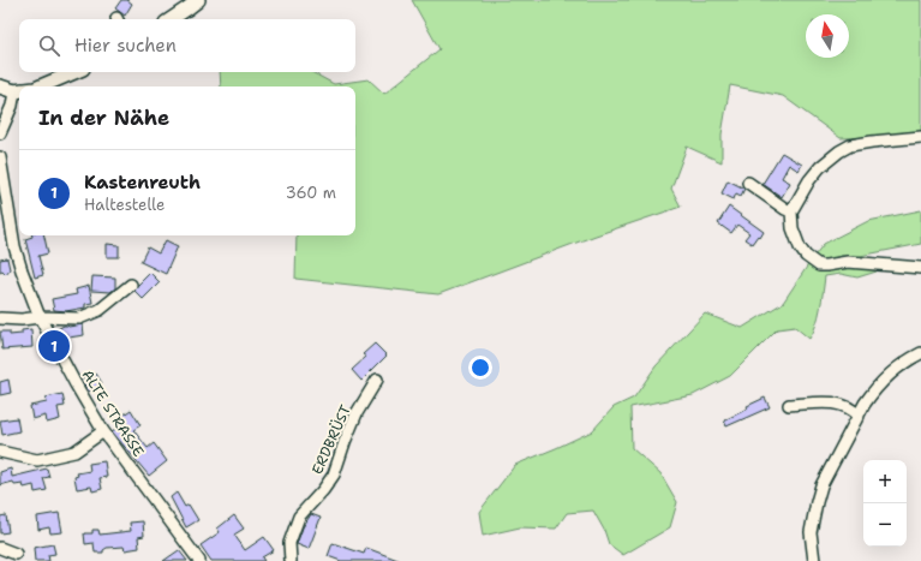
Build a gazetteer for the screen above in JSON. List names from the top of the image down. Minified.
{"streets":{"street":["ALTE STRASSE","ERDBRÜST"]},"north":"top","page":{"search":"Hier suchen","heading":"In der Nähe","list":[{"mark":"1","name":"Kastenreuth","note":"Haltestelle","value":"360 m"}],"pins":"1","map_buttons":["+","−"]}}
